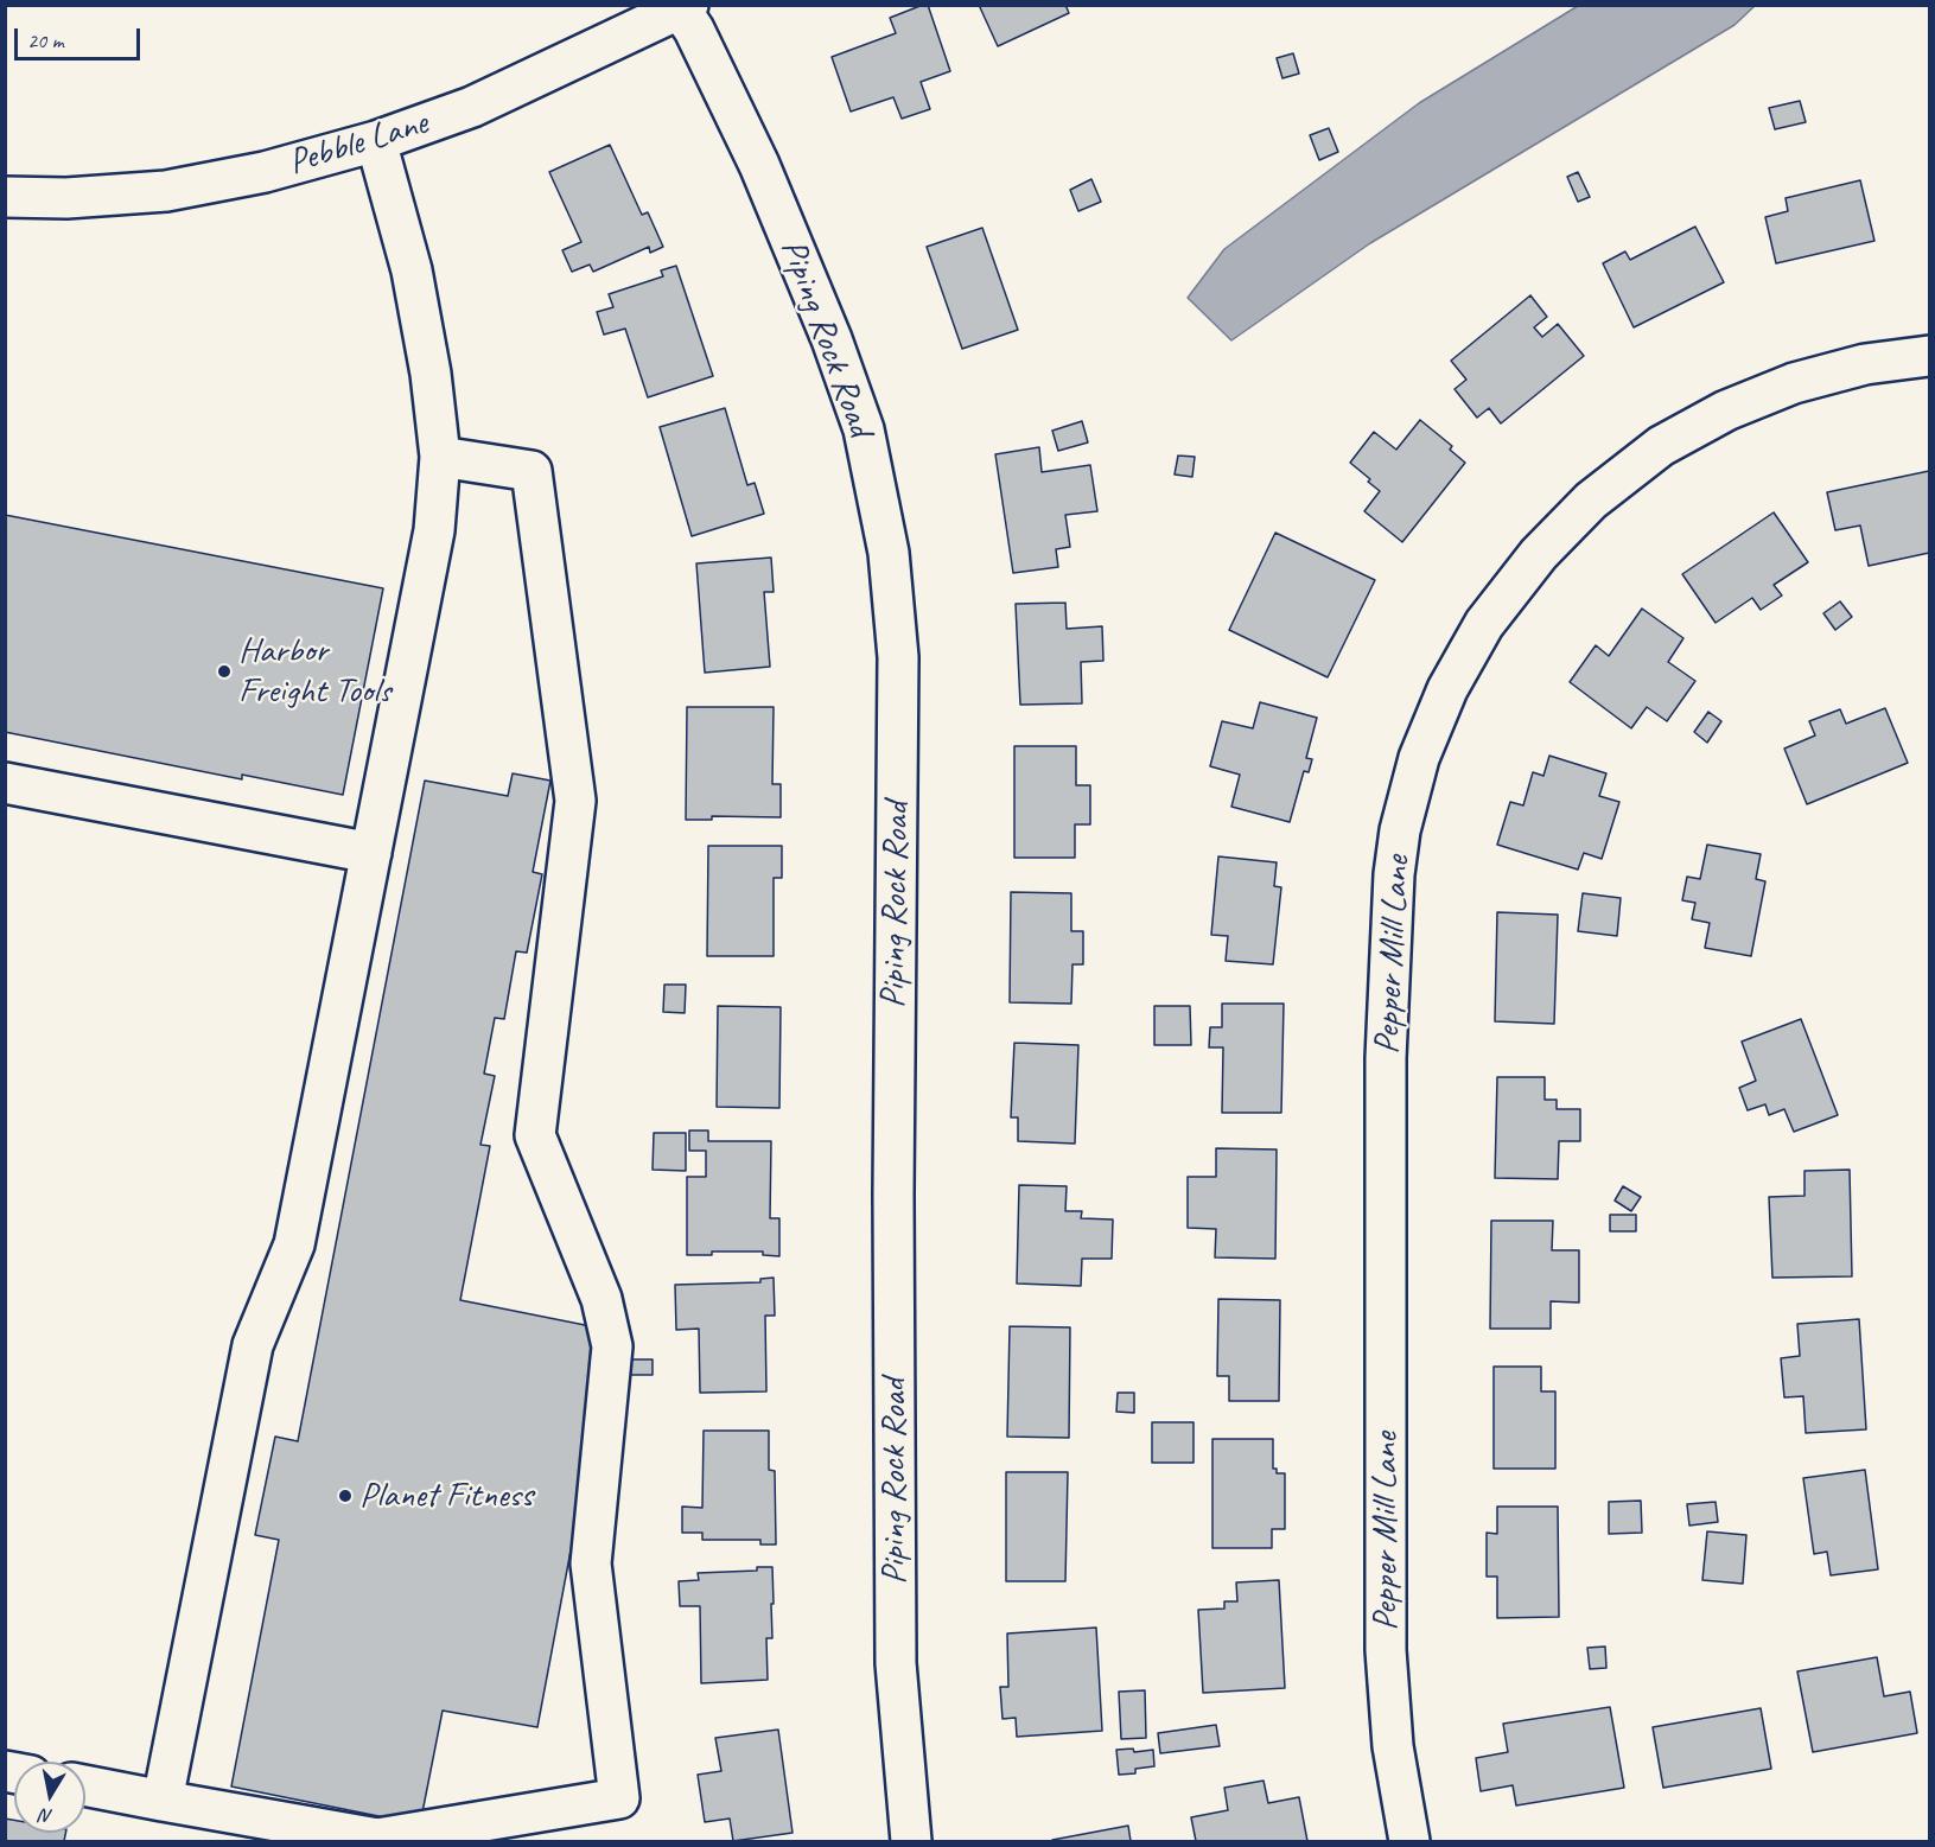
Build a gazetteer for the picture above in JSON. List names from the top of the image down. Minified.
{"streets":{"street":["Pebble Lane","Piping Rock Road","Pepper Mill Lane"]},"crossings":[["Pebble Lane","Piping Rock Road"]],"places":["Harbor Freight Tools","Planet Fitness"],"scale_bar":"20 m","north":"bottom"}
